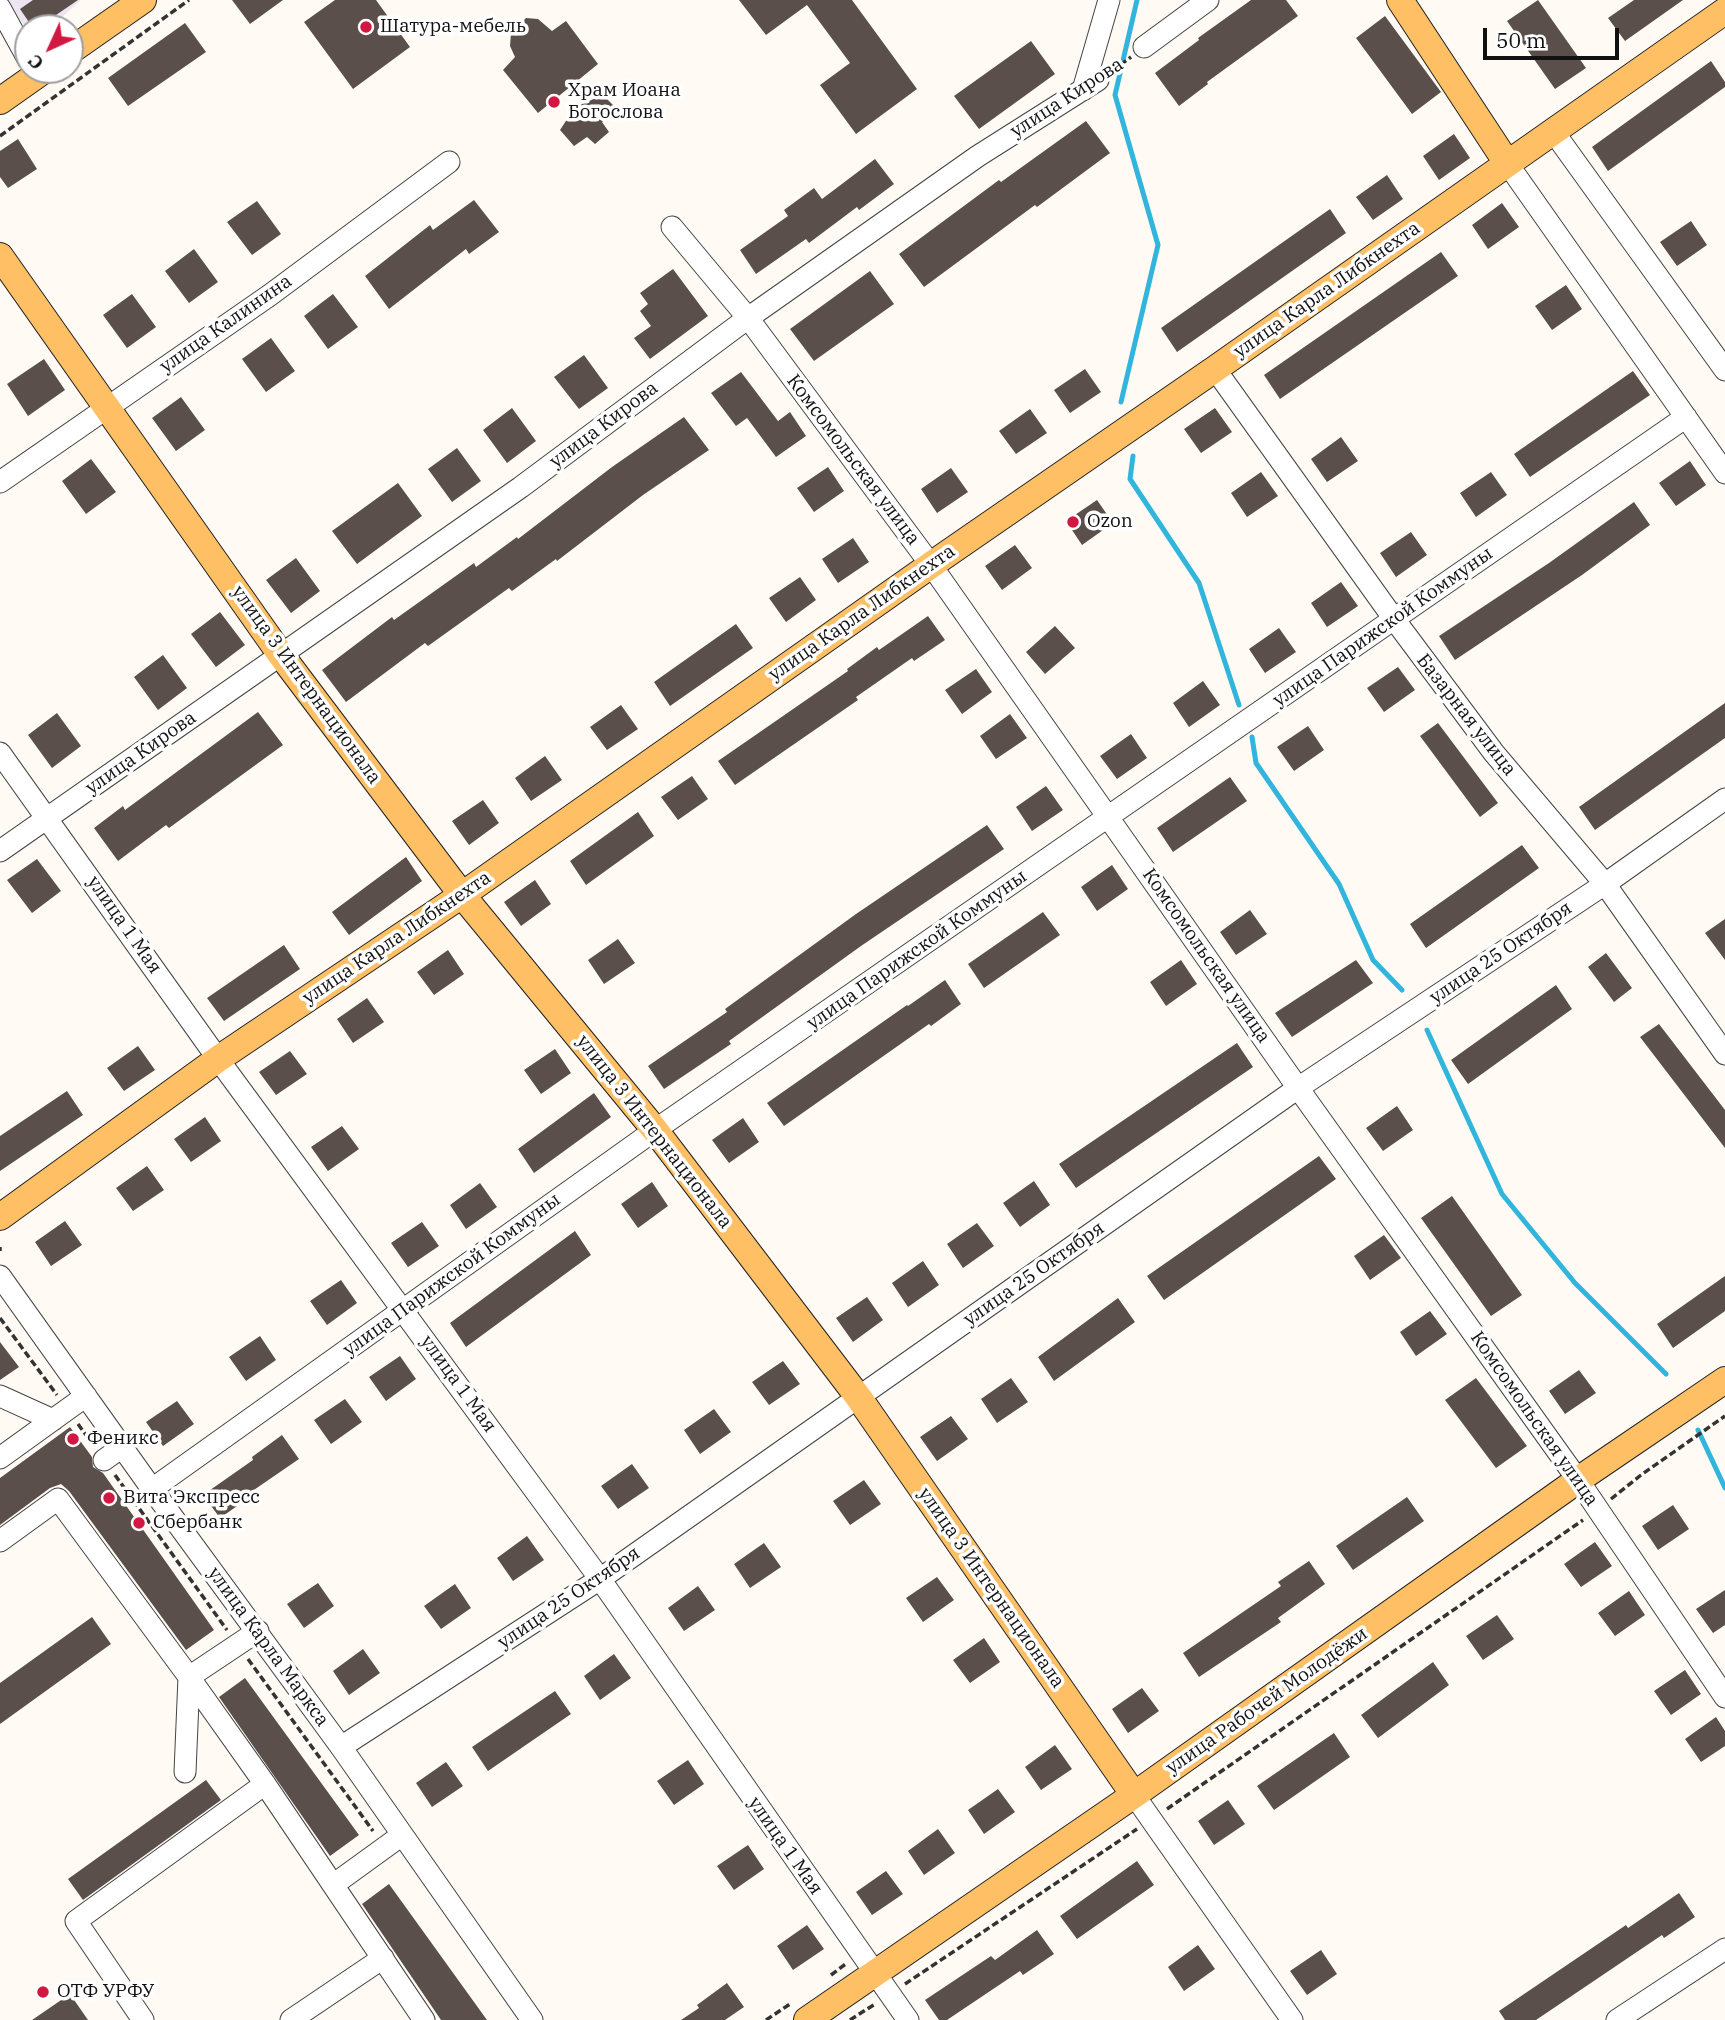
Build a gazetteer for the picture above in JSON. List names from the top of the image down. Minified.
{"streets":{"main road":["улица Карла Либкнехта","улица 3 Интернационала","улица Рабочей Молодёжи"],"street":["улица Кирова","улица Калинина","Комсомольская улица","улица Парижской Коммуны","Базарная улица","улица 1 Мая","улица 25 Октября","улица Карла Маркса"]},"crossings":[["улица Кирова","Комсомольская улица"],["улица Кирова","улица 3 Интернационала"],["улица Кирова","улица 1 Мая"],["улица Карла Либкнехта","Комсомольская улица"],["улица Карла Либкнехта","улица 3 Интернационала"],["улица Карла Либкнехта","Базарная улица"],["улица Карла Либкнехта","улица 1 Мая"],["улица Калинина","улица 3 Интернационала"],["Комсомольская улица","улица Парижской Коммуны"],["Комсомольская улица","улица 25 Октября"],["Комсомольская улица","улица Рабочей Молодёжи"],["улица Парижской Коммуны","улица 3 Интернационала"],["улица Парижской Коммуны","Базарная улица"],["улица Парижской Коммуны","улица 1 Мая"],["улица Парижской Коммуны","улица Карла Маркса"],["улица 3 Интернационала","улица 25 Октября"],["улица 3 Интернационала","улица Рабочей Молодёжи"],["Базарная улица","улица 25 Октября"],["улица 1 Мая","улица 25 Октября"],["улица 1 Мая","улица Рабочей Молодёжи"],["улица 25 Октября","улица Карла Маркса"]],"places":["Шатура-мебель","Храм Иоана Богослова","Ozon","Феникс","Вита Экспресс","Сбербанк","ОТФ УРФУ"],"scale_bar":"50 m","north":"bottom left"}
